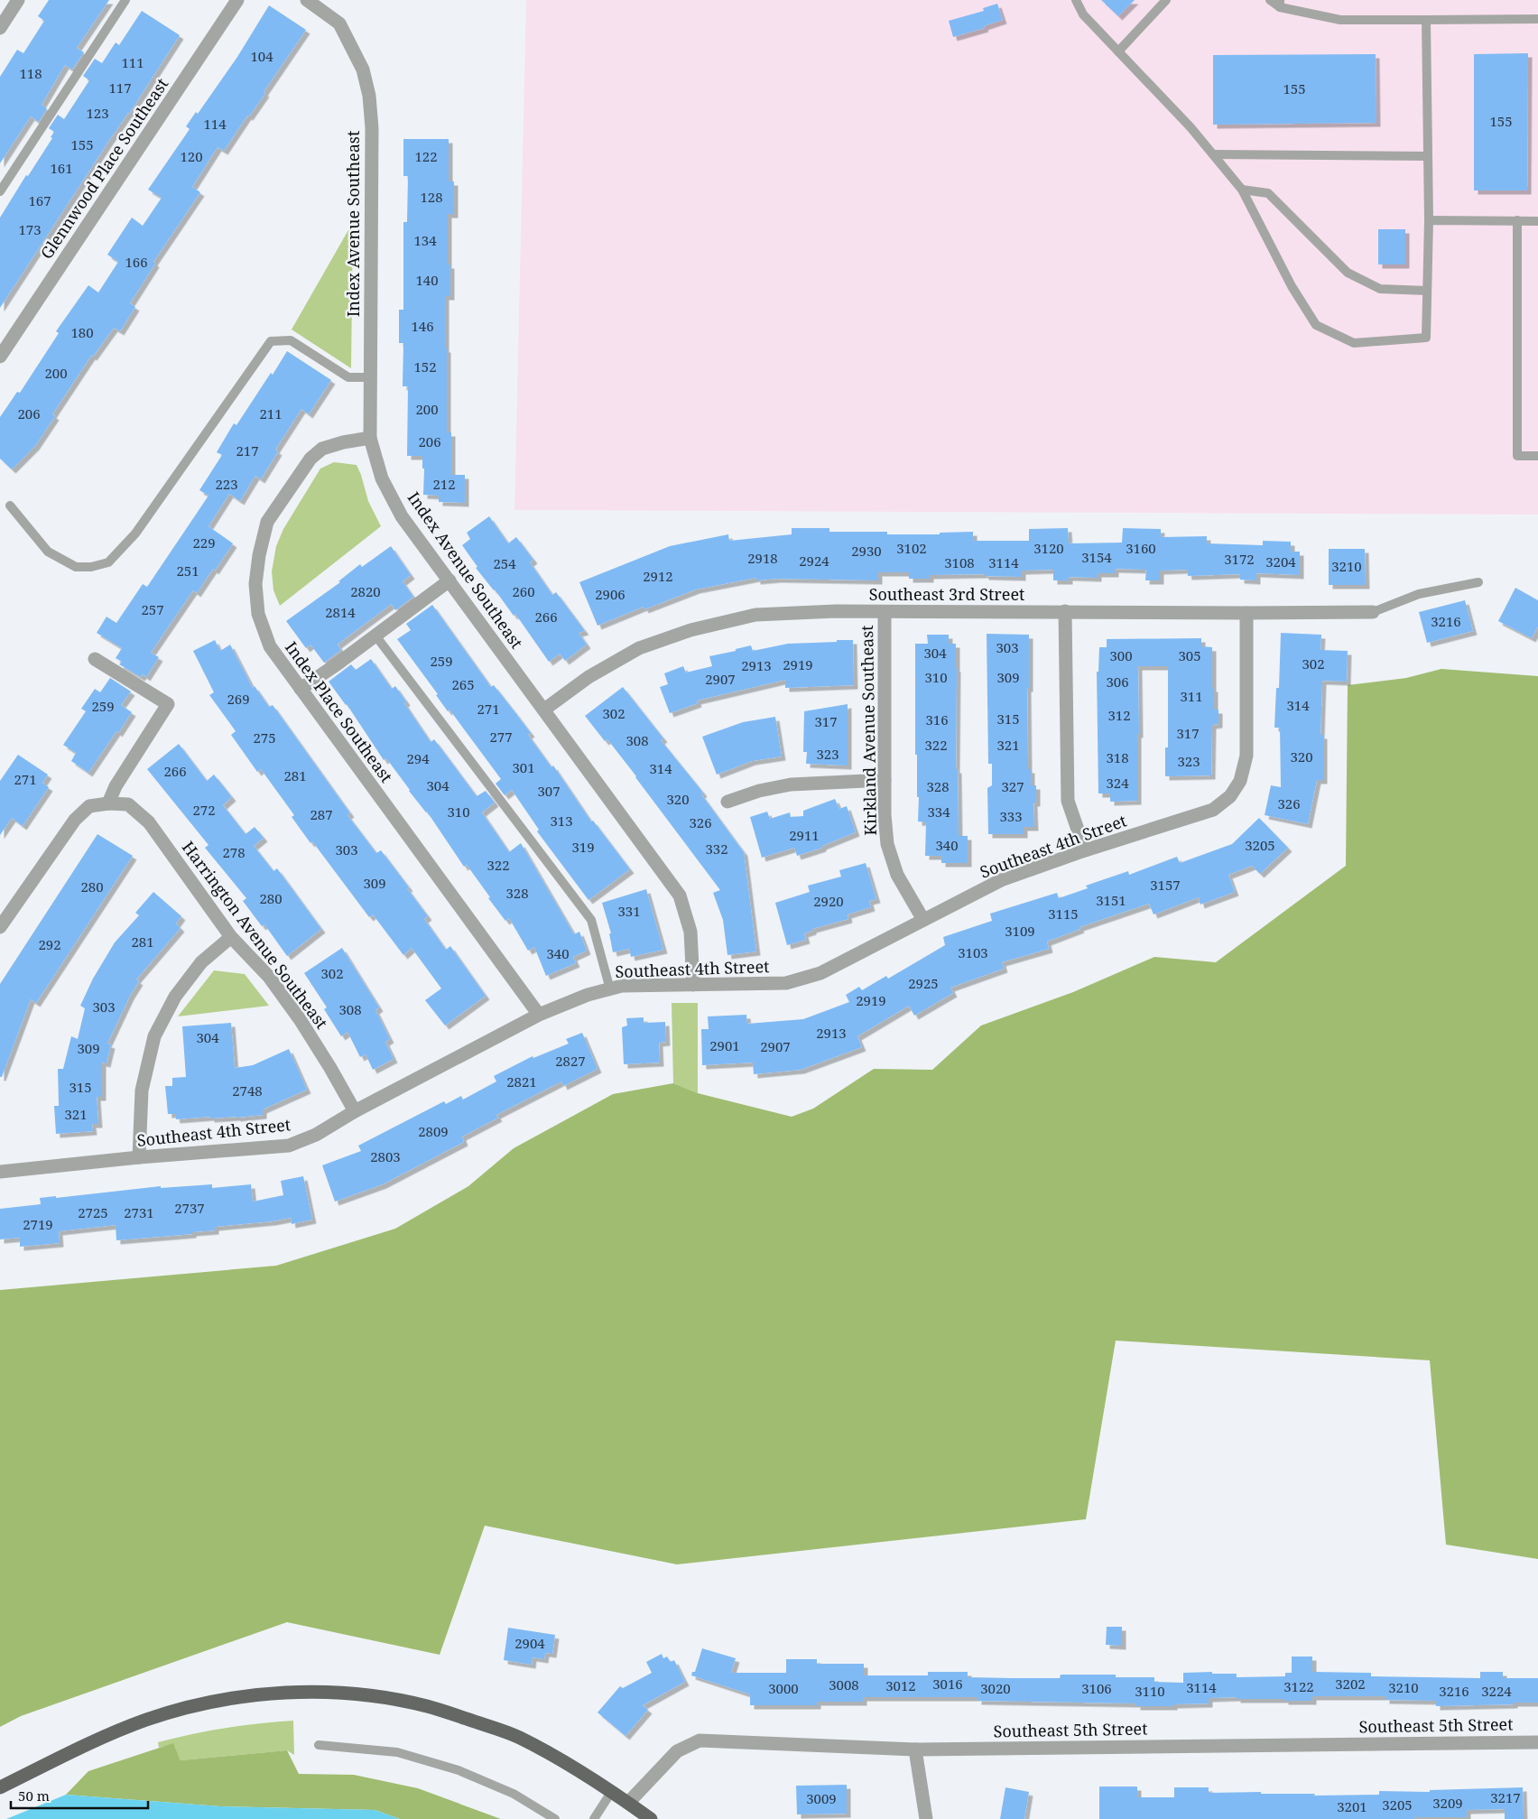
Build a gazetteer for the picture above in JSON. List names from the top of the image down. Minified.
{"streets":{"street":["Glennwood Place Southeast","Index Avenue Southeast","Southeast 3rd Street","Index Place Southeast","Kirkland Avenue Southeast","Southeast 4th Street","Harrington Avenue Southeast","Southeast 5th Street"]},"crossings":[["Index Avenue Southeast","Southeast 3rd Street"],["Index Avenue Southeast","Index Place Southeast"],["Index Avenue Southeast","Southeast 4th Street"],["Southeast 3rd Street","Kirkland Avenue Southeast"],["Southeast 3rd Street","Southeast 4th Street"],["Index Place Southeast","Southeast 4th Street"],["Kirkland Avenue Southeast","Southeast 4th Street"],["Southeast 4th Street","Harrington Avenue Southeast"]],"house_numbers":["104","111","118","117","155","123","155","114","155","120","122","161","128","167","173","134","166","140","146","180","152","200","200","206","211","206","217","223","212","229","3102","3120","3160","2930","3154","2918","3172","2924","3204","3108","3114","254","3210","251","2912","2820","260","2906","257","2814","266","3216","303","304","300","305","259","302","2919","2913","310","309","2907","306","265","311","269","314","259","271","302","312","315","316","317","317","277","275","308","322","321","323","320","318","294","323","301","314","266","281","271","324","304","328","327","307","320","326","272","310","334","287","333","313","326","2911","340","3205","319","332","303","278","322","309","3157","280","328","280","3151","2920","331","3115","3109","281","292","3103","340","302","2925","2919","303","308","2913","304","2901","2907","309","2827","2821","315","2748","321","2809","2803","2737","2725","2731","2719","2904","3016","3202","3008","3012","3122","3114","3210","3000","3020","3106","3110","3216","3224","3217","3009","3209","3205","3201"],"scale_bar":"50 m"}
